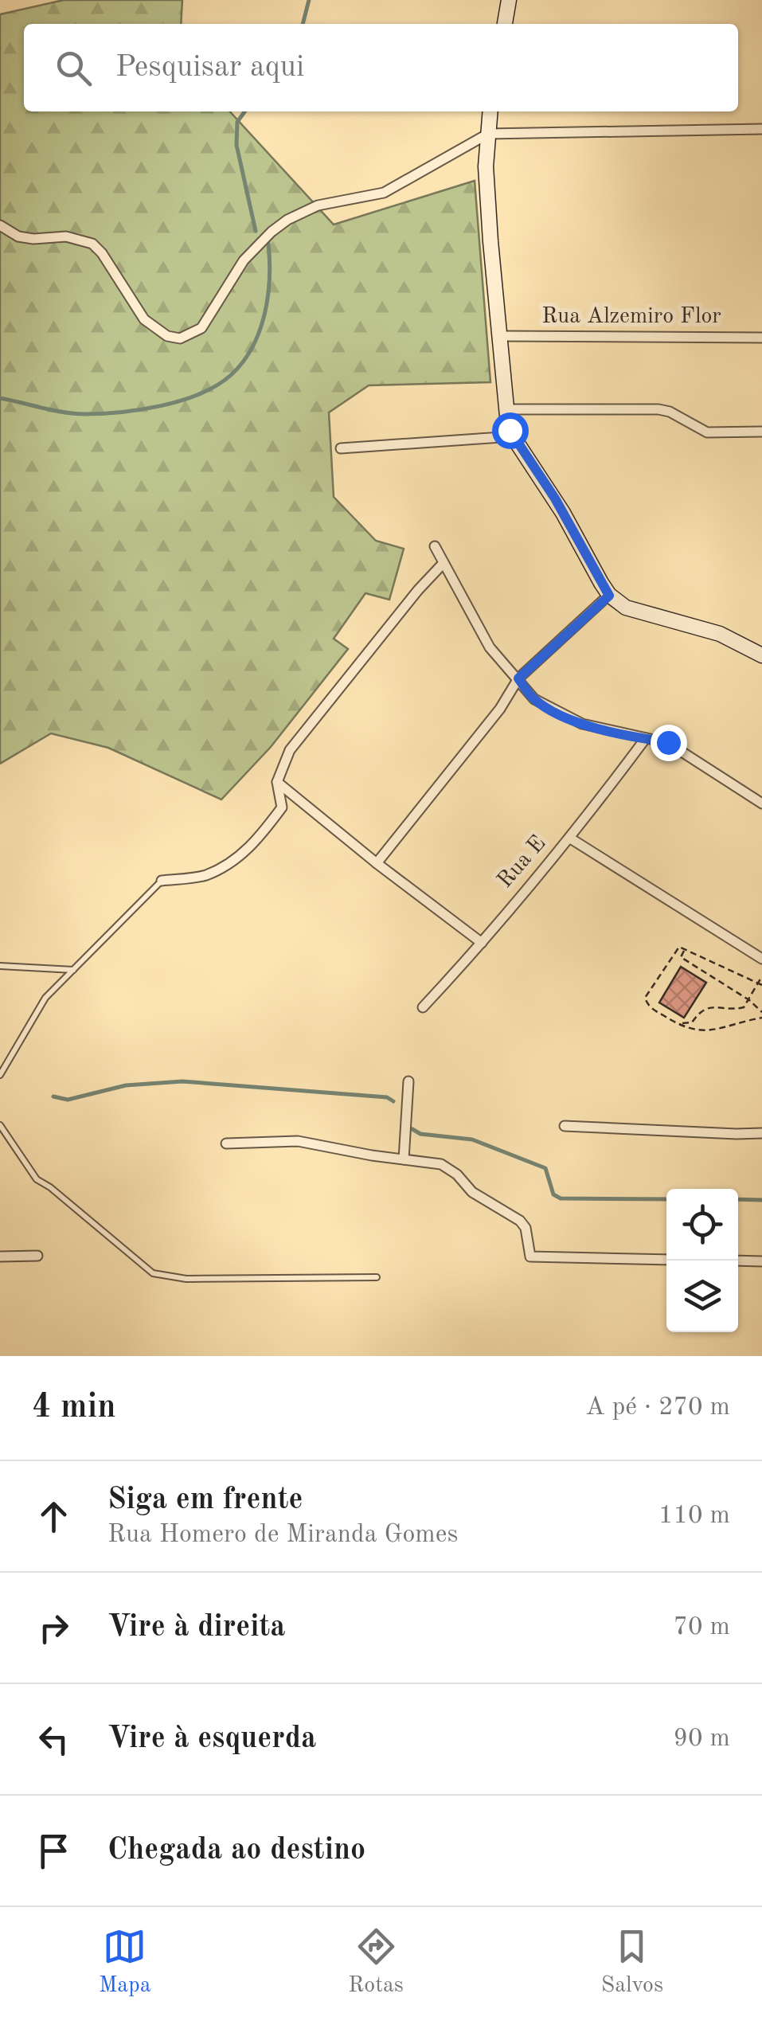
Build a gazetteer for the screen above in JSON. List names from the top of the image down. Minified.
{"streets":{"street":["Rua Alzemiro Flor","Rua E"]},"page":{"search":"Pesquisar aqui","heading":["4 min","A pé · 270 m"],"list":[["Siga em frente","Rua Homero de Miranda Gomes","110 m"],["Vire à direita","70 m"],["Vire à esquerda","90 m"],"Chegada ao destino"],"nav":["Mapa","Rotas","Salvos"]}}
